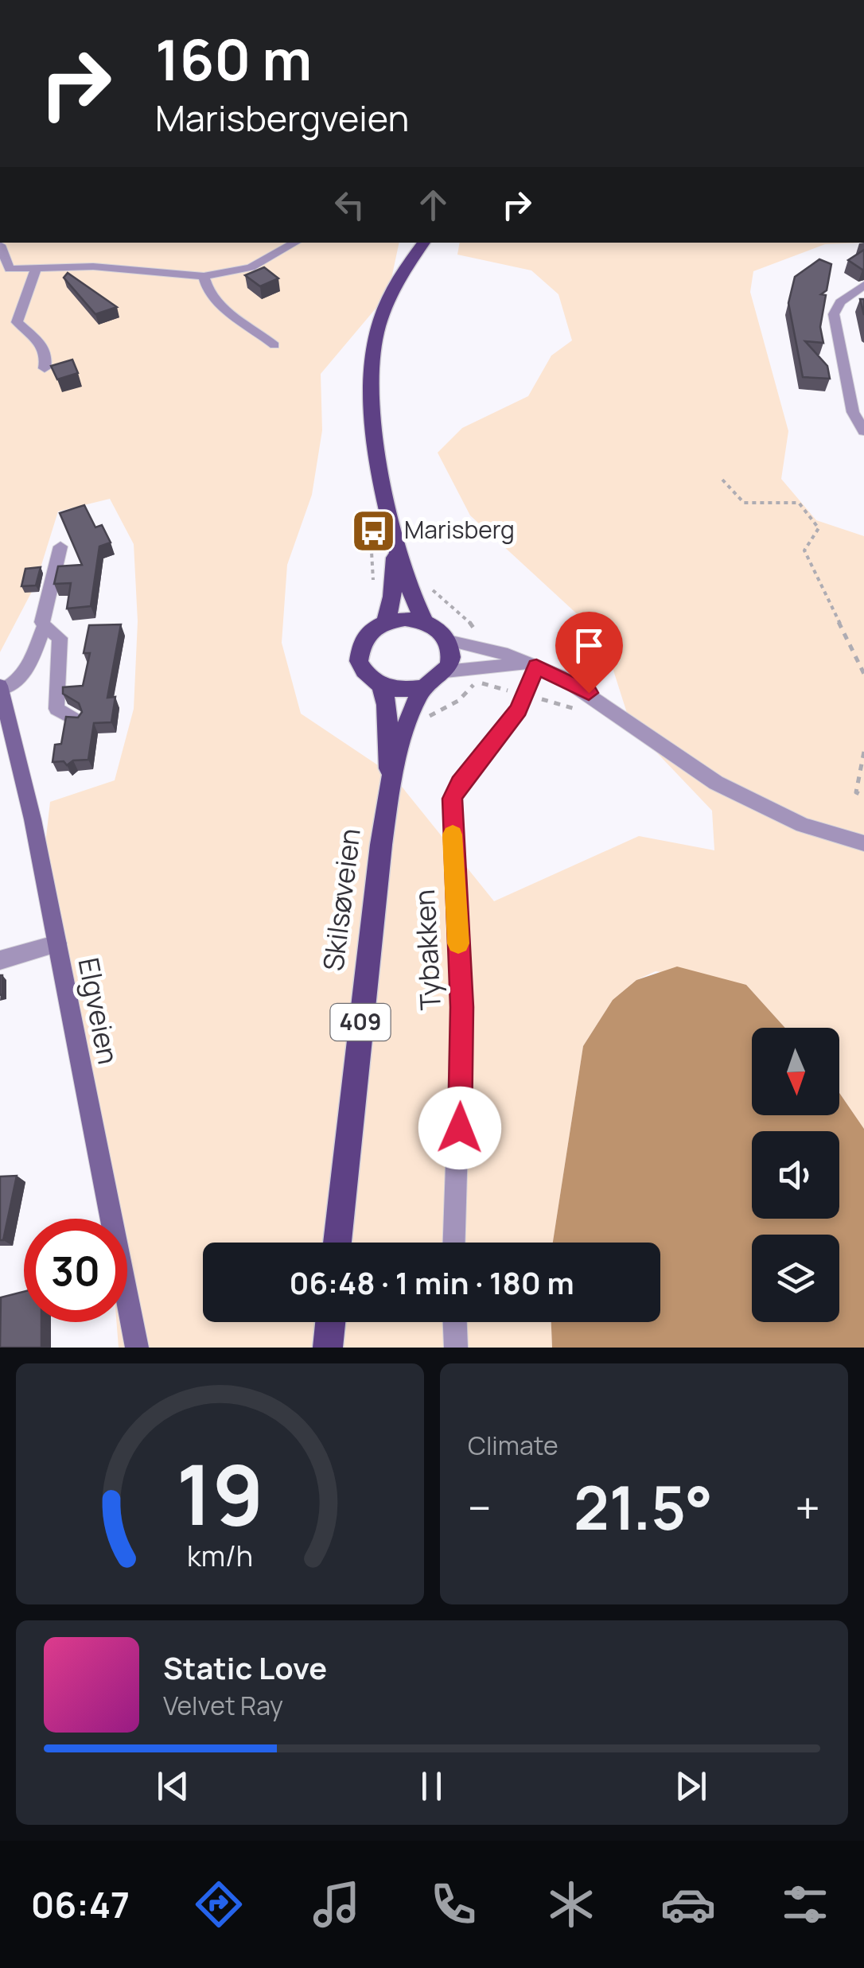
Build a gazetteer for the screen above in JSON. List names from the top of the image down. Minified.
{"streets":{"main road":["Skilsøveien","Elgveien","409"],"street":["Tybakken"]},"places":{"bus stop":["Marisberg"]},"north":"bottom","page":{"turn":["160 m","Marisbergveien"],"limit":"30","trip":"06:48 · 1 min · 180 m","tile":"Climate","heat":["−","21.5°","+"],"song":["Static Love","Velvet Ray"],"tabs":"06:47","gauge":["19","km/h"]}}
